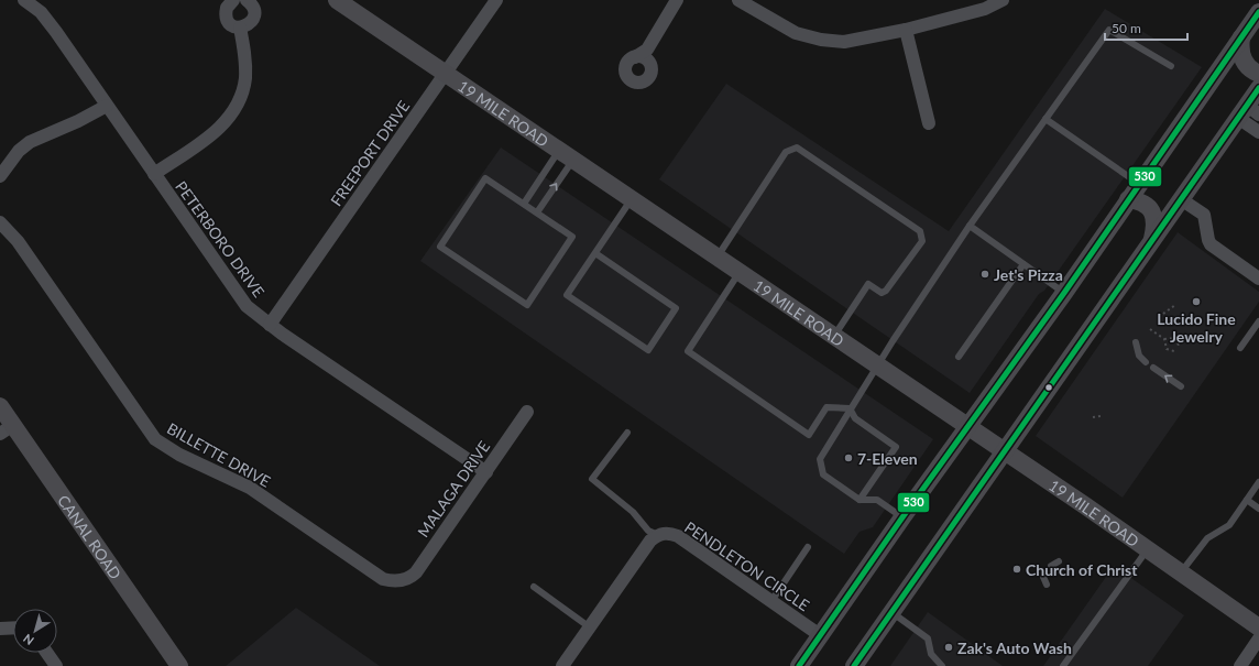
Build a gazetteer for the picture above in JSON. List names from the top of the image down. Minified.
{"streets":{"main road":["19 MILE ROAD","CANAL ROAD"],"street":["FREEPORT DRIVE","PETERBORO DRIVE","BILLETTE DRIVE","MALAGA DRIVE","PENDLETON CIRCLE"]},"crossings":[["19 MILE ROAD","FREEPORT DRIVE"],["FREEPORT DRIVE","PETERBORO DRIVE"],["PETERBORO DRIVE","MALAGA DRIVE"],["BILLETTE DRIVE","MALAGA DRIVE"]],"places":["Jet's Pizza","Lucido Fine Jewelry","7-Eleven","Church of Christ","Zak's Auto Wash"],"lines":["transit line 530"],"scale_bar":"50 m","north":"bottom left"}
